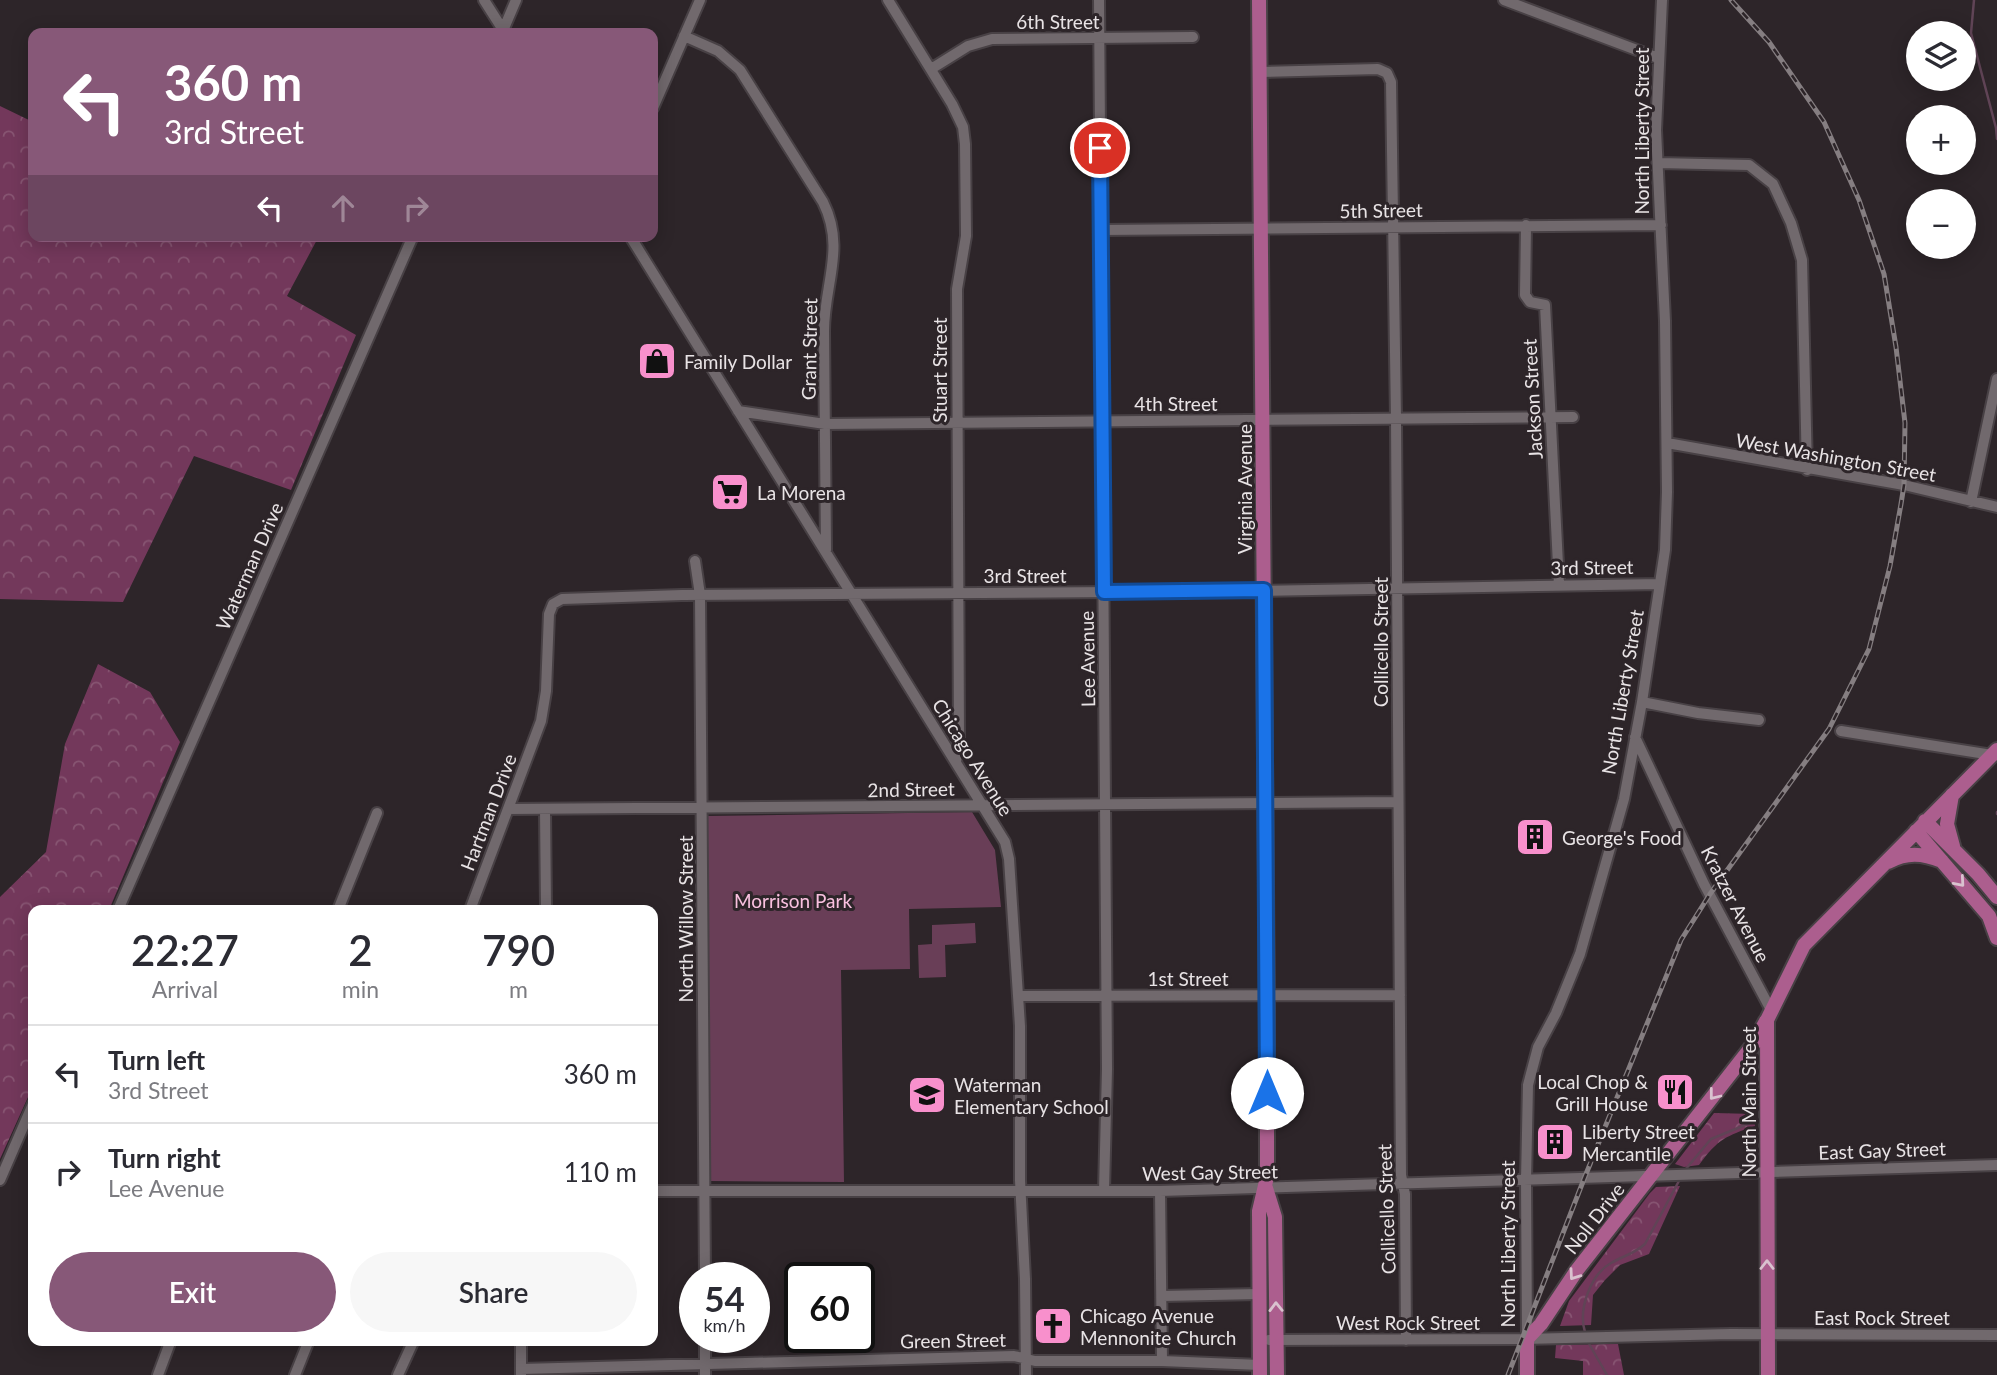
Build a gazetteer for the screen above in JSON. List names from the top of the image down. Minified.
{"streets":{"main road":["North Liberty Street","Virginia Avenue","North Main Street","Noll Drive"],"street":["6th Street","5th Street","Grant Street","Stuart Street","Jackson Street","4th Street","West Washington Street","Waterman Drive","3rd Street","Collicello Street","Lee Avenue","Chicago Avenue","2nd Street","Hartman Drive","Kratzer Avenue","North Willow Street","1st Street","East Gay Street","West Gay Street","East Rock Street","West Rock Street","Green Street"]},"crossings":[["6th Street","Stuart Street"],["6th Street","Lee Avenue"],["North Liberty Street","5th Street"],["North Liberty Street","West Washington Street"],["North Liberty Street","3rd Street"],["North Liberty Street","Kratzer Avenue"],["North Liberty Street","West Gay Street"],["North Liberty Street","Noll Drive"],["North Liberty Street","West Rock Street"],["5th Street","Jackson Street"],["5th Street","Virginia Avenue"],["5th Street","Collicello Street"],["5th Street","Lee Avenue"],["Grant Street","4th Street"],["Grant Street","Chicago Avenue"],["Stuart Street","4th Street"],["Stuart Street","3rd Street"],["Stuart Street","Chicago Avenue"],["Jackson Street","4th Street"],["Jackson Street","3rd Street"],["4th Street","Virginia Avenue"],["4th Street","Collicello Street"],["4th Street","Lee Avenue"],["4th Street","Chicago Avenue"],["Virginia Avenue","3rd Street"],["Virginia Avenue","Collicello Street"],["Virginia Avenue","2nd Street"],["Virginia Avenue","1st Street"],["Virginia Avenue","West Gay Street"],["3rd Street","Collicello Street"],["3rd Street","Lee Avenue"],["3rd Street","Chicago Avenue"],["3rd Street","Hartman Drive"],["3rd Street","North Willow Street"],["Collicello Street","2nd Street"],["Collicello Street","1st Street"],["Collicello Street","West Gay Street"],["Collicello Street","West Rock Street"],["Lee Avenue","2nd Street"],["Lee Avenue","1st Street"],["Lee Avenue","West Gay Street"],["Chicago Avenue","2nd Street"],["Chicago Avenue","1st Street"],["Chicago Avenue","West Gay Street"],["Chicago Avenue","Green Street"],["2nd Street","Hartman Drive"],["2nd Street","North Willow Street"],["Kratzer Avenue","North Main Street"],["Kratzer Avenue","Noll Drive"],["North Willow Street","West Gay Street"],["North Main Street","East Gay Street"],["North Main Street","West Gay Street"],["North Main Street","Noll Drive"],["North Main Street","East Rock Street"],["North Main Street","West Rock Street"],["East Gay Street","West Gay Street"],["West Gay Street","Noll Drive"],["Noll Drive","West Rock Street"],["East Rock Street","West Rock Street"]],"one_way":["Noll Drive"],"parks":["Morrison Park"],"places":{"shop":["Family Dollar"],"supermarket":["La Morena"],"building":["George's Food","Liberty Street Mercantile"],"restaurant":["Local Chop & Grill House"],"school or university":["Waterman Elementary School"],"church":["Chicago Avenue Mennonite Church"]},"page":{"map_buttons":["+","−"],"turn":["360 m","3rd Street"],"eta":["22:27","Arrival","2","min","790","m"],"list":[{"name":"Turn left","note":"3rd Street","value":"360 m"},{"name":"Turn right","note":"Lee Avenue","value":"110 m"}],"buttons":["Exit","Share"],"speed":"54 km/h","limit":"60"}}
